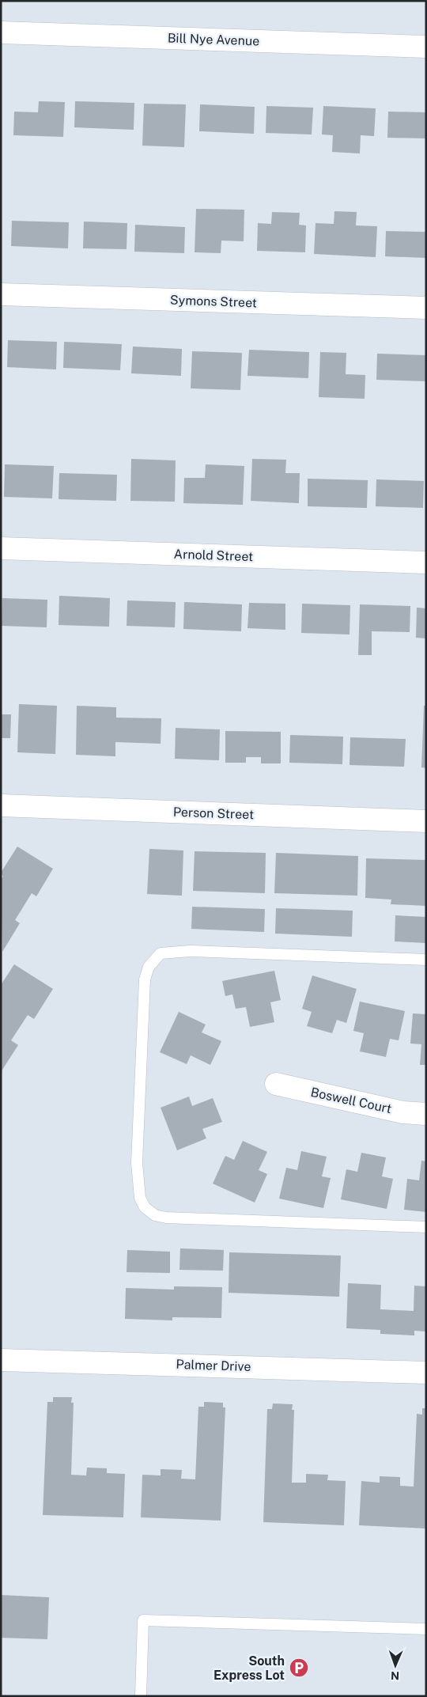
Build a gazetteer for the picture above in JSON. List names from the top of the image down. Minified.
{"streets":{"street":["Bill Nye Avenue","Symons Street","Arnold Street","Person Street","Boswell Court","Palmer Drive"]},"places":{"parking":["South Express Lot"]},"north":"bottom"}
